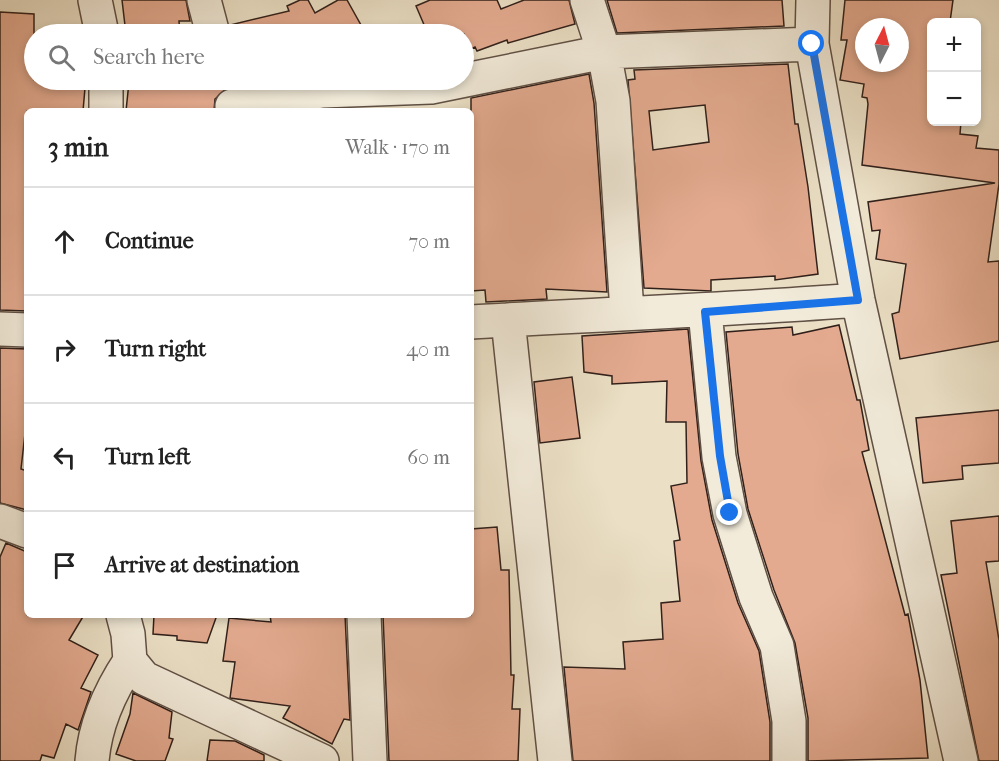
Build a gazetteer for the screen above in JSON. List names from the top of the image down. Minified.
{"north":"top","page":{"map_buttons":["+","−"],"search":"Search here","heading":["3 min","Walk · 170 m"],"list":[["Continue","70 m"],["Turn right","40 m"],["Turn left","60 m"],"Arrive at destination"]}}
